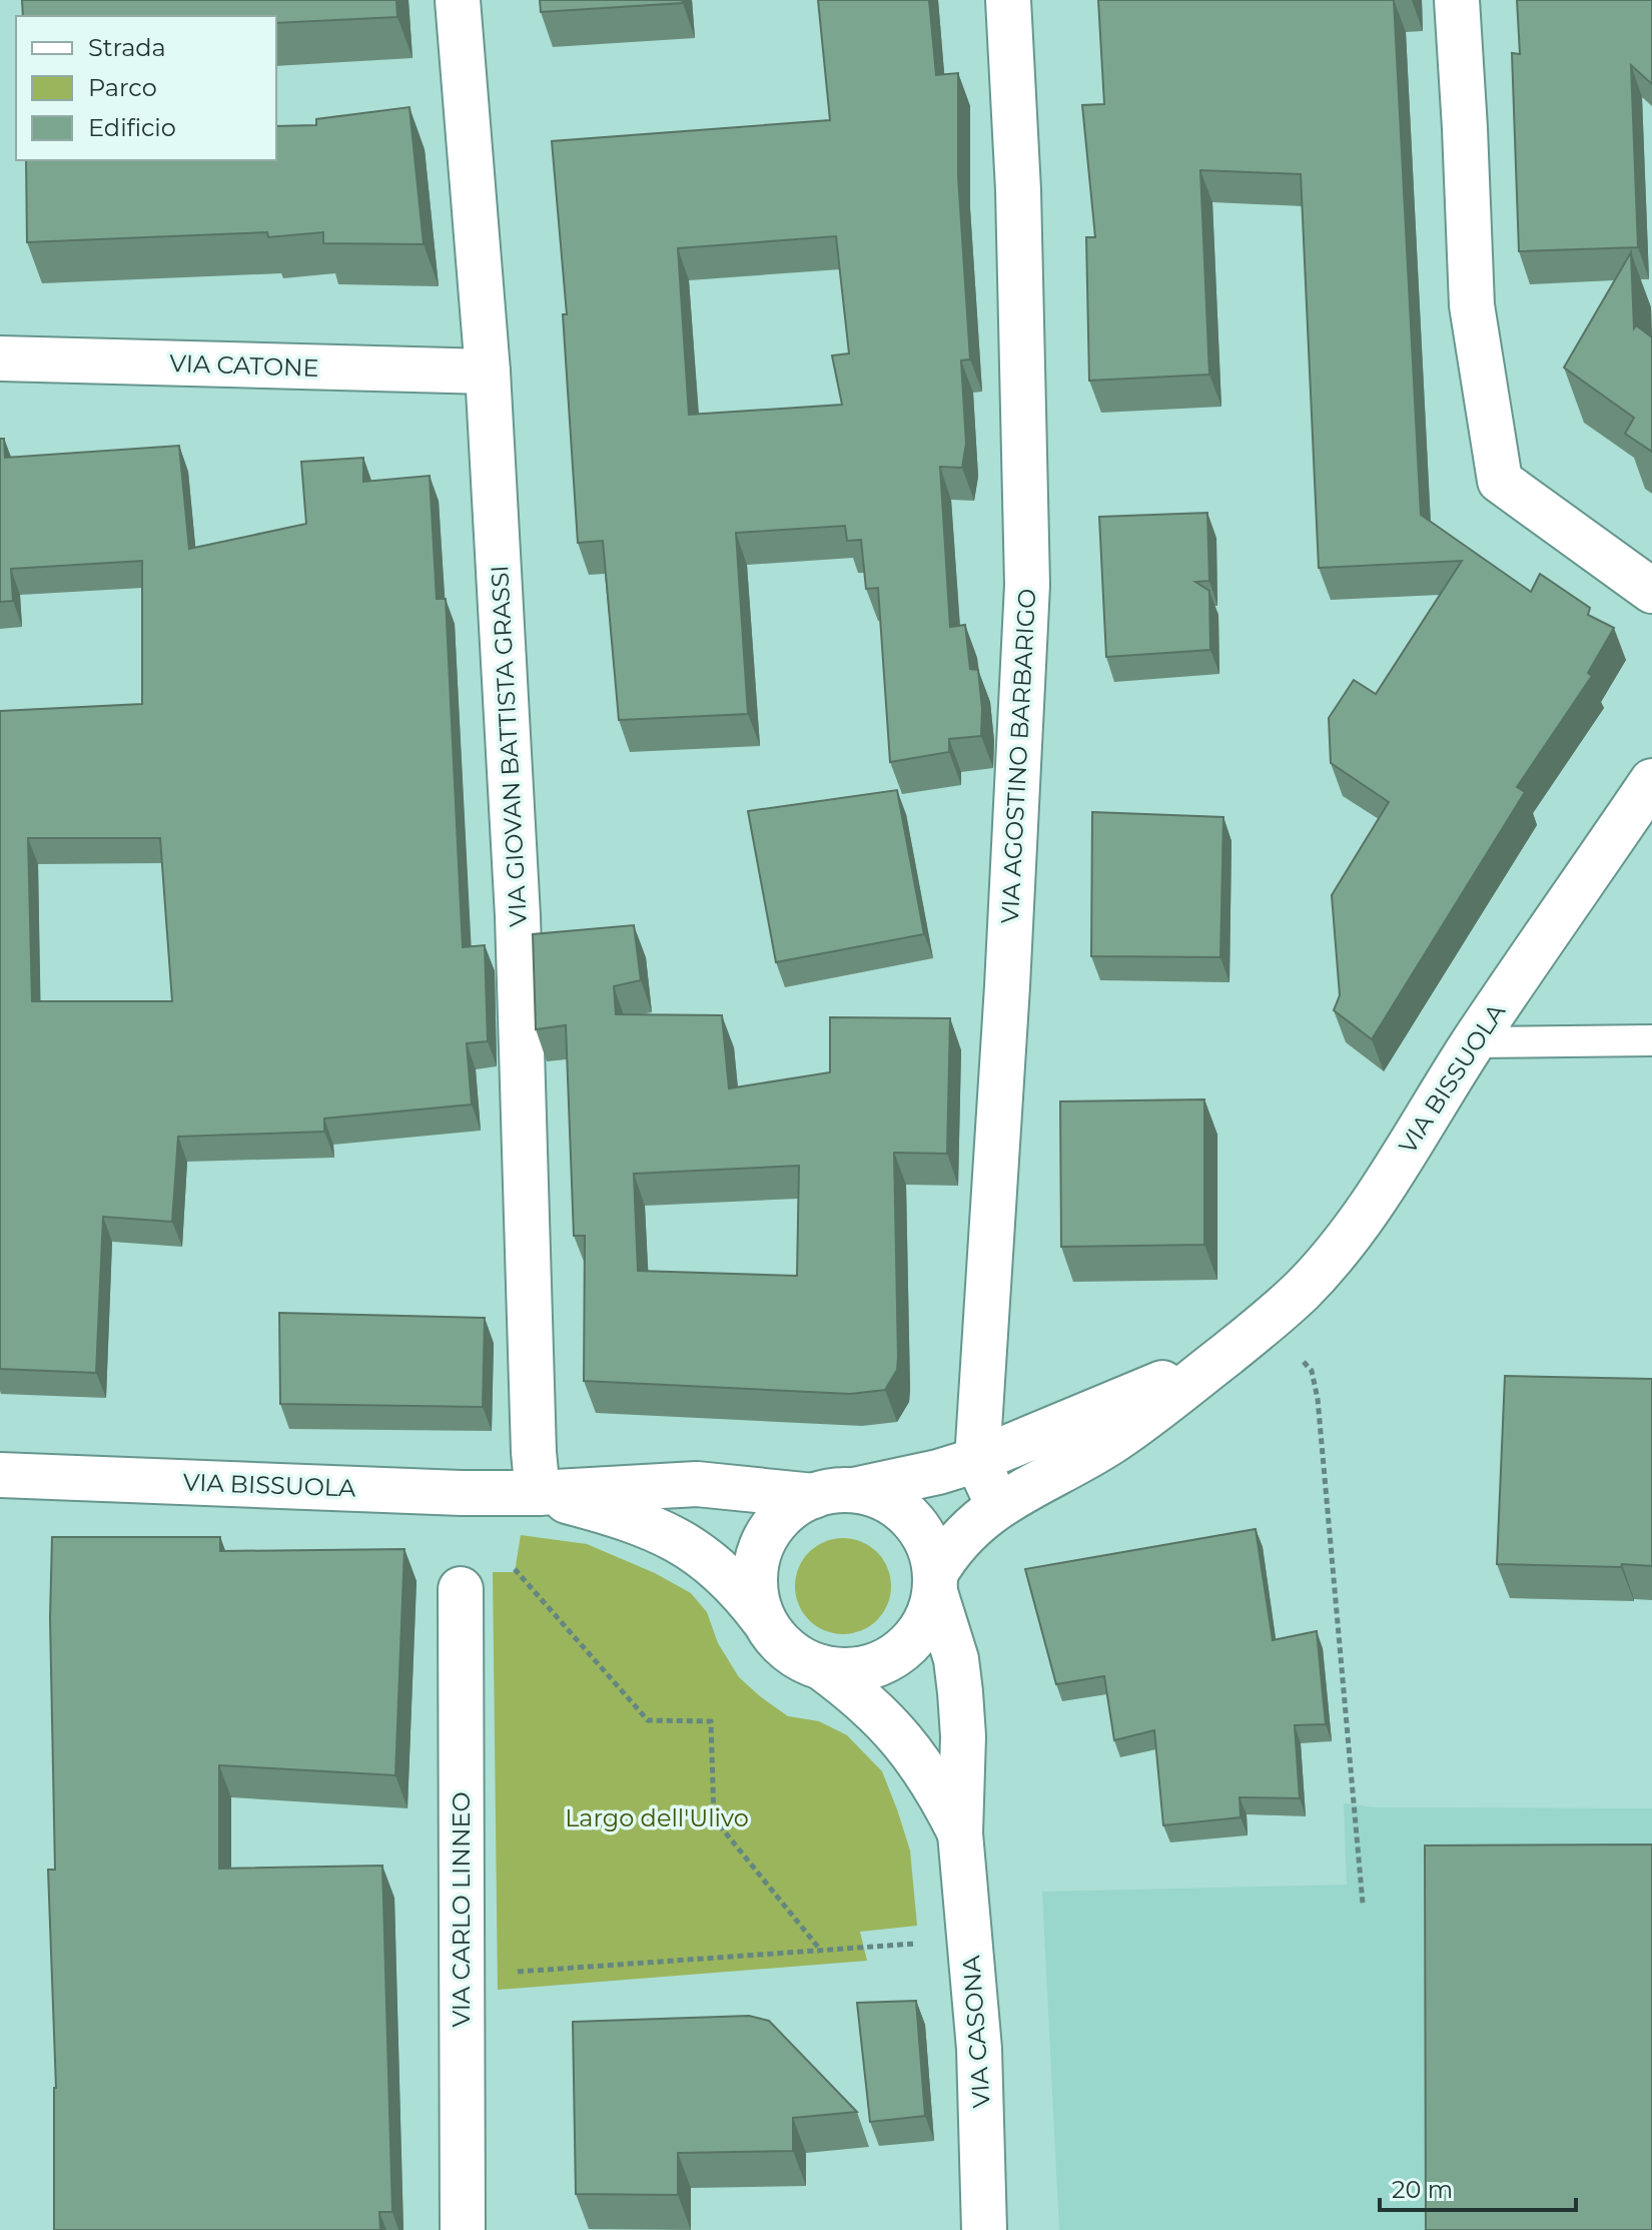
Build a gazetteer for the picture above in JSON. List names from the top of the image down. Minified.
{"streets":{"street":["VIA CATONE","VIA GIOVAN BATTISTA GRASSI","VIA AGOSTINO BARBARIGO","VIA BISSUOLA","VIA CARLO LINNEO","VIA CASONA"]},"crossings":[["VIA CATONE","VIA GIOVAN BATTISTA GRASSI"],["VIA GIOVAN BATTISTA GRASSI","VIA BISSUOLA"],["VIA AGOSTINO BARBARIGO","VIA BISSUOLA"],["VIA BISSUOLA","VIA CASONA"]],"parks":["Largo dell'Ulivo"],"legend":["Strada","Parco","Edificio"],"scale_bar":"20 m"}
